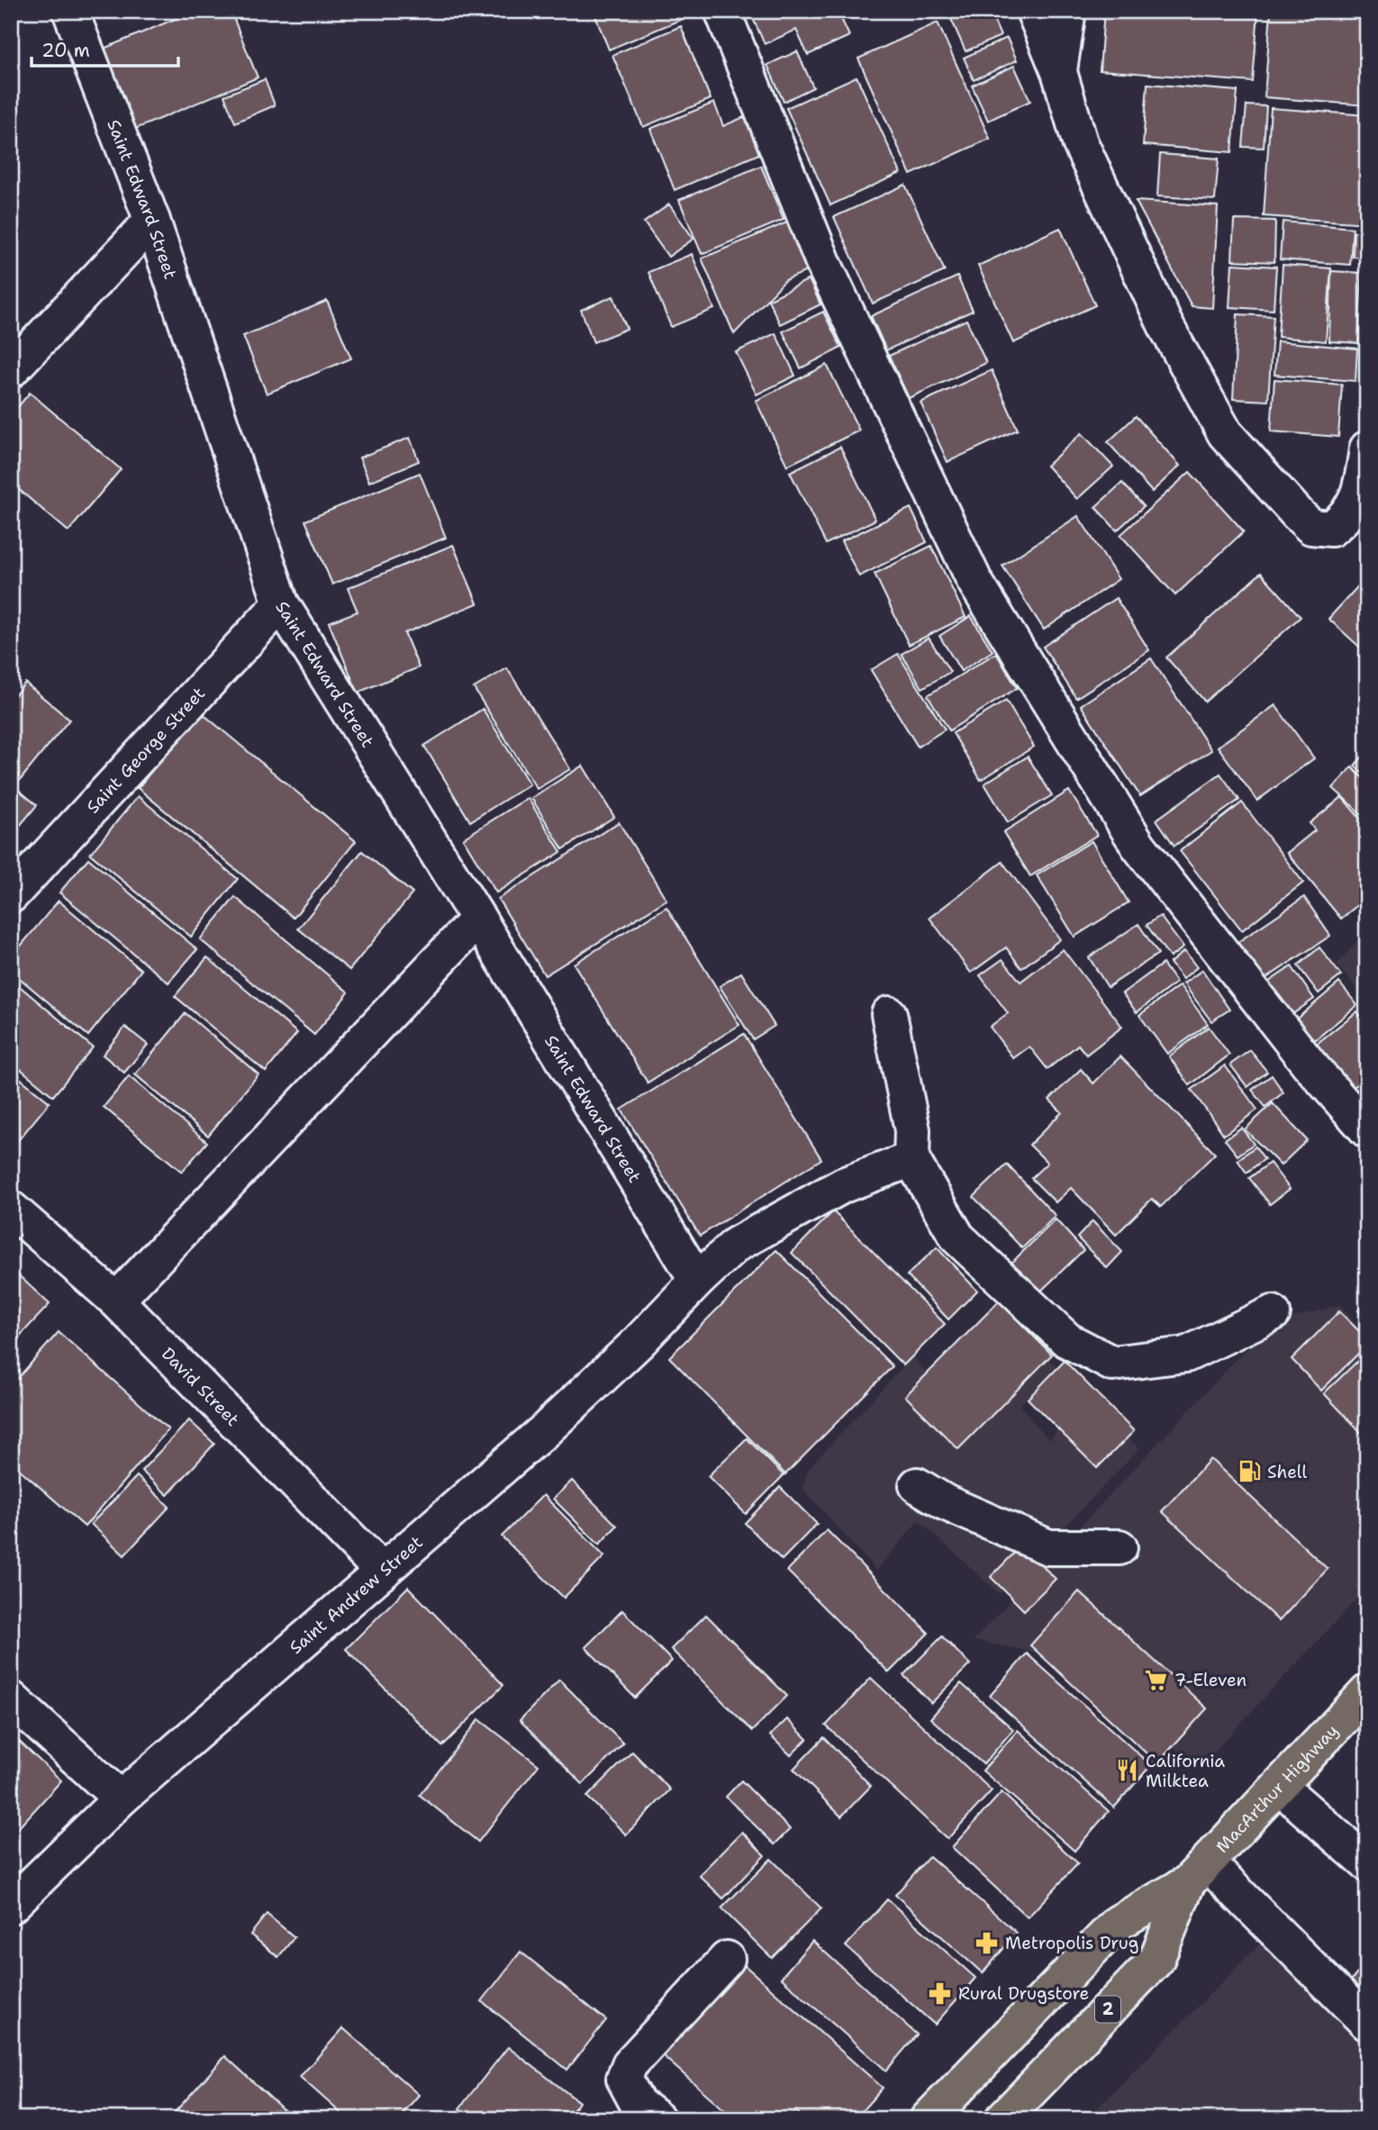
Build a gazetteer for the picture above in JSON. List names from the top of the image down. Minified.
{"streets":{"highway":["MacArthur Highway","2"],"street":["Saint Edward Street","Saint George Street","David Street","Saint Andrew Street"]},"crossings":[["Saint Edward Street","Saint George Street"],["Saint Edward Street","Saint Andrew Street"],["David Street","Saint Andrew Street"]],"places":{"fuel station":["Shell"],"supermarket":["7-Eleven"],"restaurant":["California Milktea"],"pharmacy":["Metropolis Drug","Rural Drugstore"]},"scale_bar":"20 m"}
